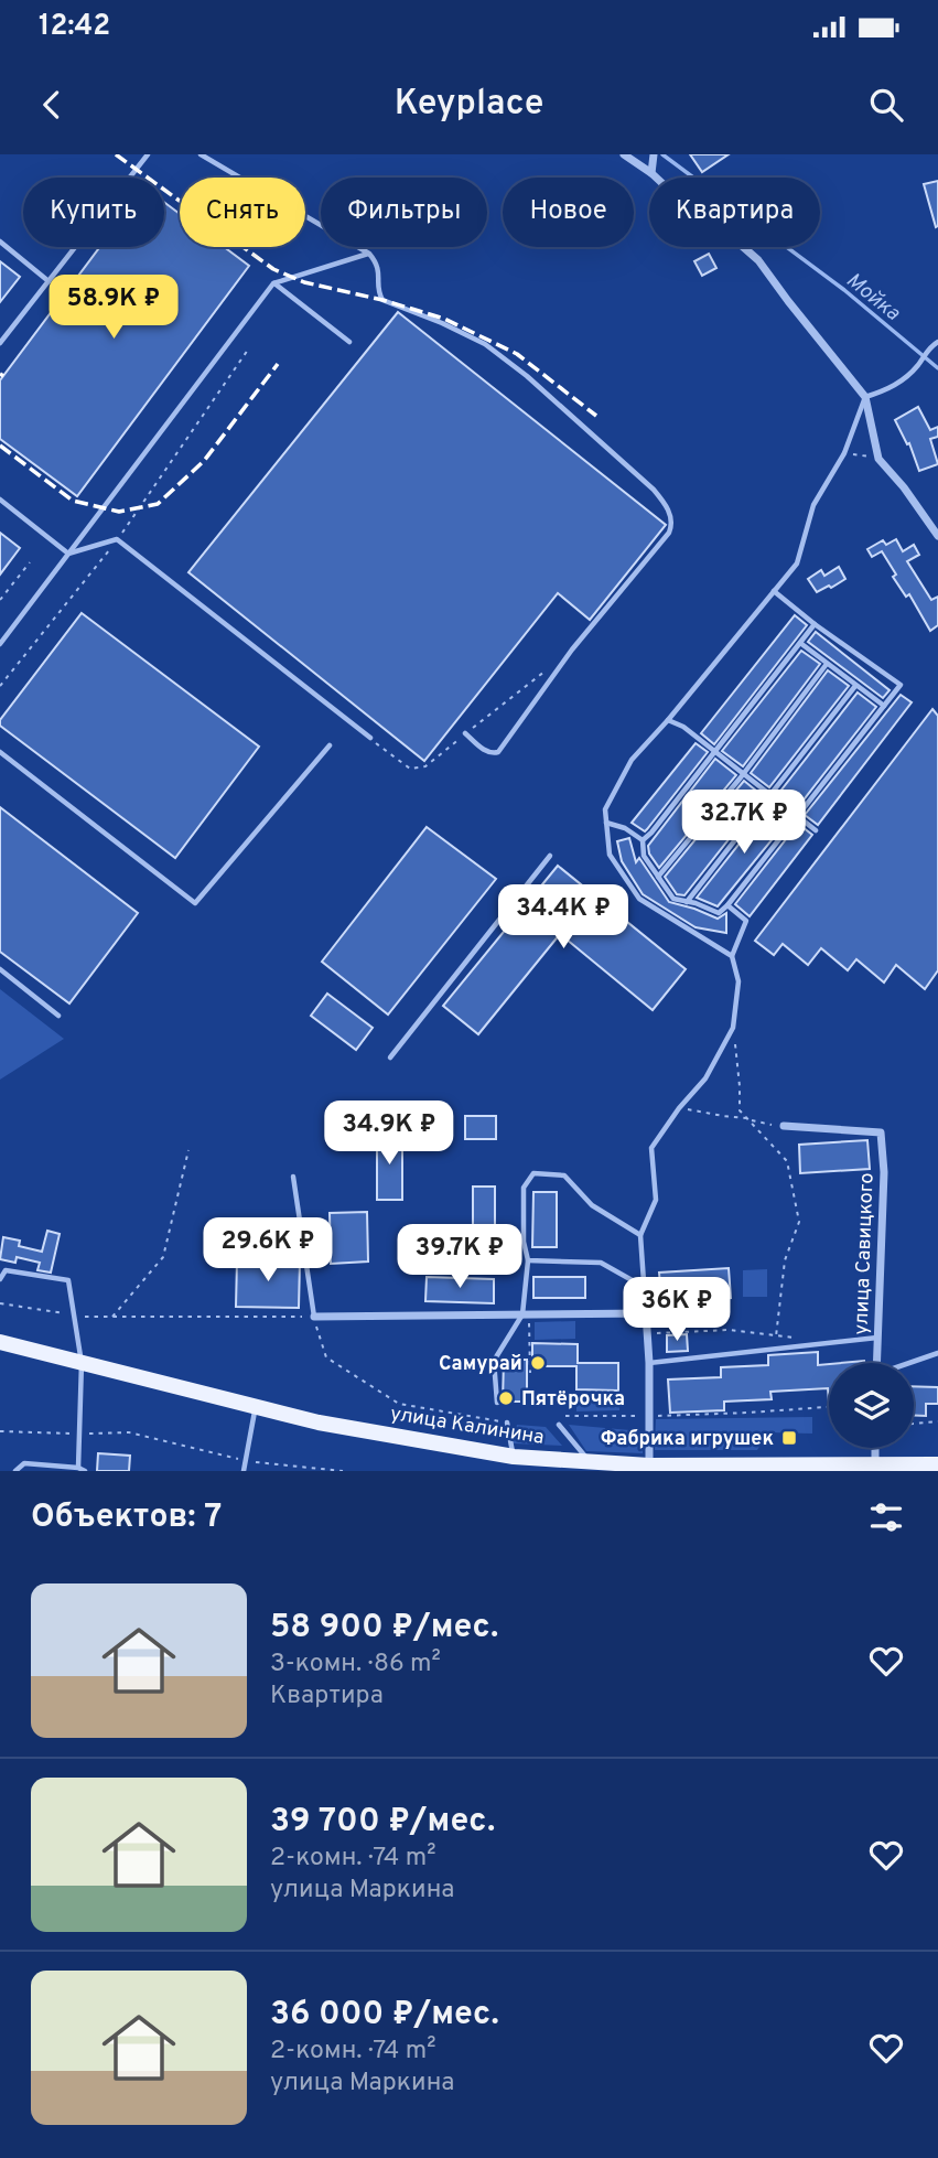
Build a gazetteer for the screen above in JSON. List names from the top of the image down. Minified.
{"streets":{"main road":["улица Калинина"],"street":["улица Савицкого"]},"water":["Мойка"],"places":{"other":["Самурай","Пятёрочка"],"transit":["Фабрика игрушек"]},"page":{"status":"12:42","header":"Keyplace","chip":["Купить","Снять","Фильтры","Новое","Квартира"],"price":["58.9K ₽","32.7K ₽","34.4K ₽","34.9K ₽","29.6K ₽","39.7K ₽","36K ₽"],"heading":"Объектов: 7","list":[{"name":"58 900 ₽/мес.","note":"3-комн. · 86 m² · Квартира"},{"name":"39 700 ₽/мес.","note":"2-комн. · 74 m² · улица Маркина"},{"name":"36 000 ₽/мес.","note":"2-комн. · 74 m² · улица Маркина"}]}}
